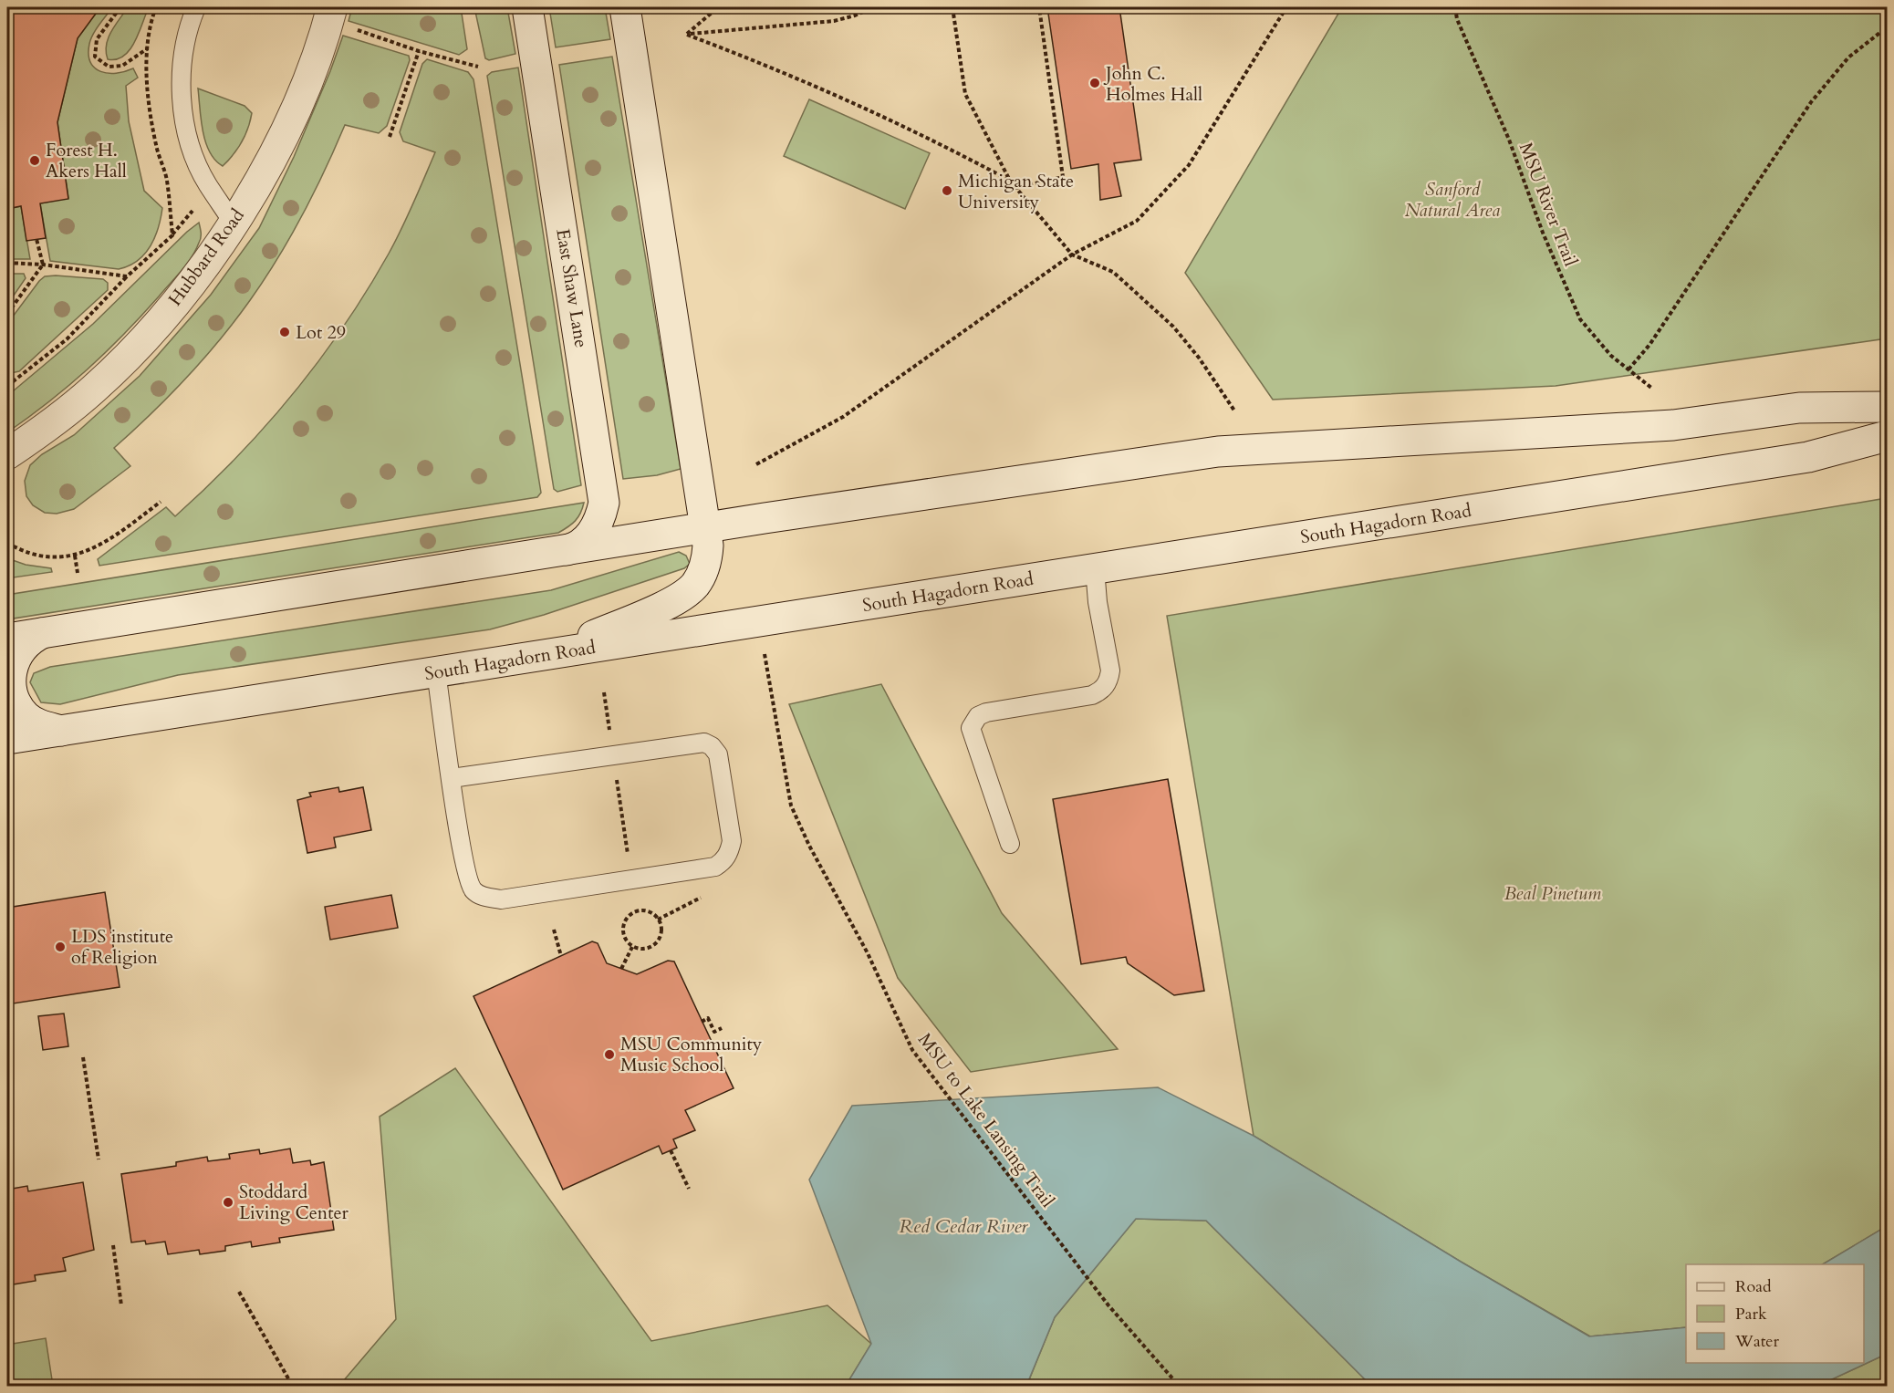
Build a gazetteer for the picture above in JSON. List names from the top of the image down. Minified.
{"streets":{"street":["Hubbard Road","East Shaw Lane","South Hagadorn Road"],"path":["MSU River Trail","MSU to Lake Lansing Trail"]},"water":["Red Cedar River"],"parks":["Sanford Natural Area","Beal Pinetum"],"places":["John C. Holmes Hall","Forest H. Akers Hall","Michigan State University","Lot 29","LDS institute of Religion","MSU Community Music School","Stoddard Living Center"],"legend":["Road","Park","Water"]}
